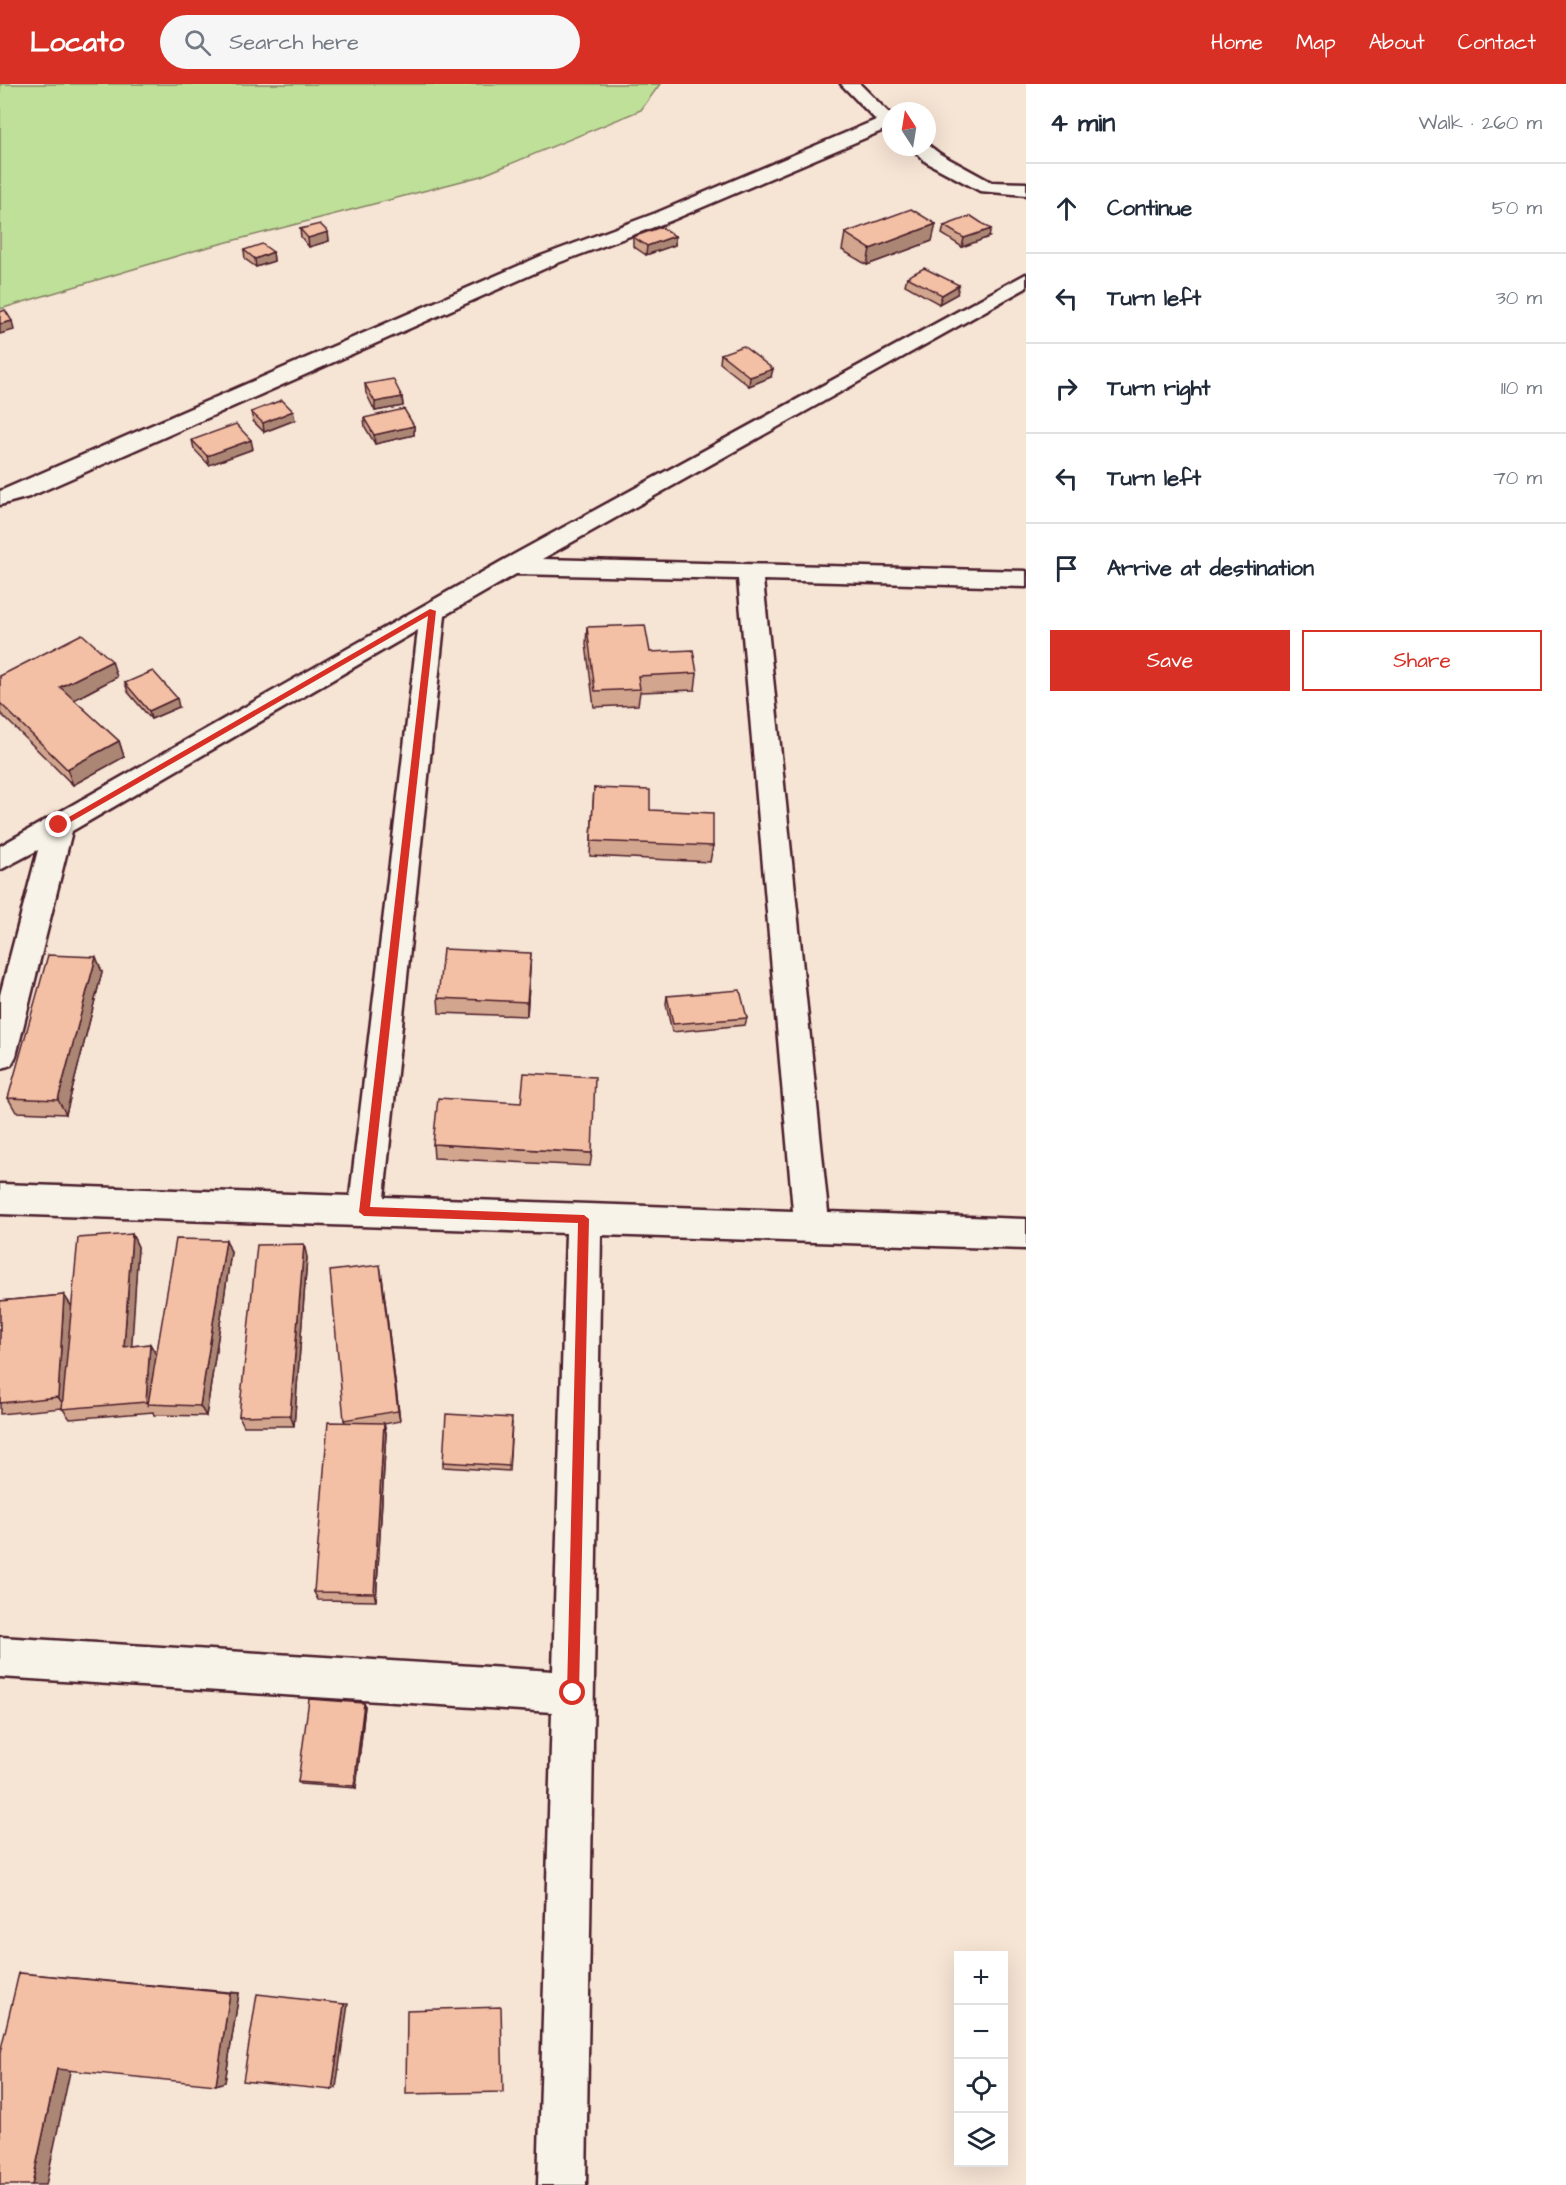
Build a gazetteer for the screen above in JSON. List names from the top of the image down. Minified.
{"north":"top","page":{"header":"Locato","search":"Search here","nav":["Home","Map","About","Contact"],"heading":["4 min","Walk · 260 m"],"list":[["Continue","50 m"],["Turn left","30 m"],["Turn right","110 m"],["Turn left","70 m"],"Arrive at destination"],"buttons":["Save","Share"],"map_buttons":["+","−"]}}
